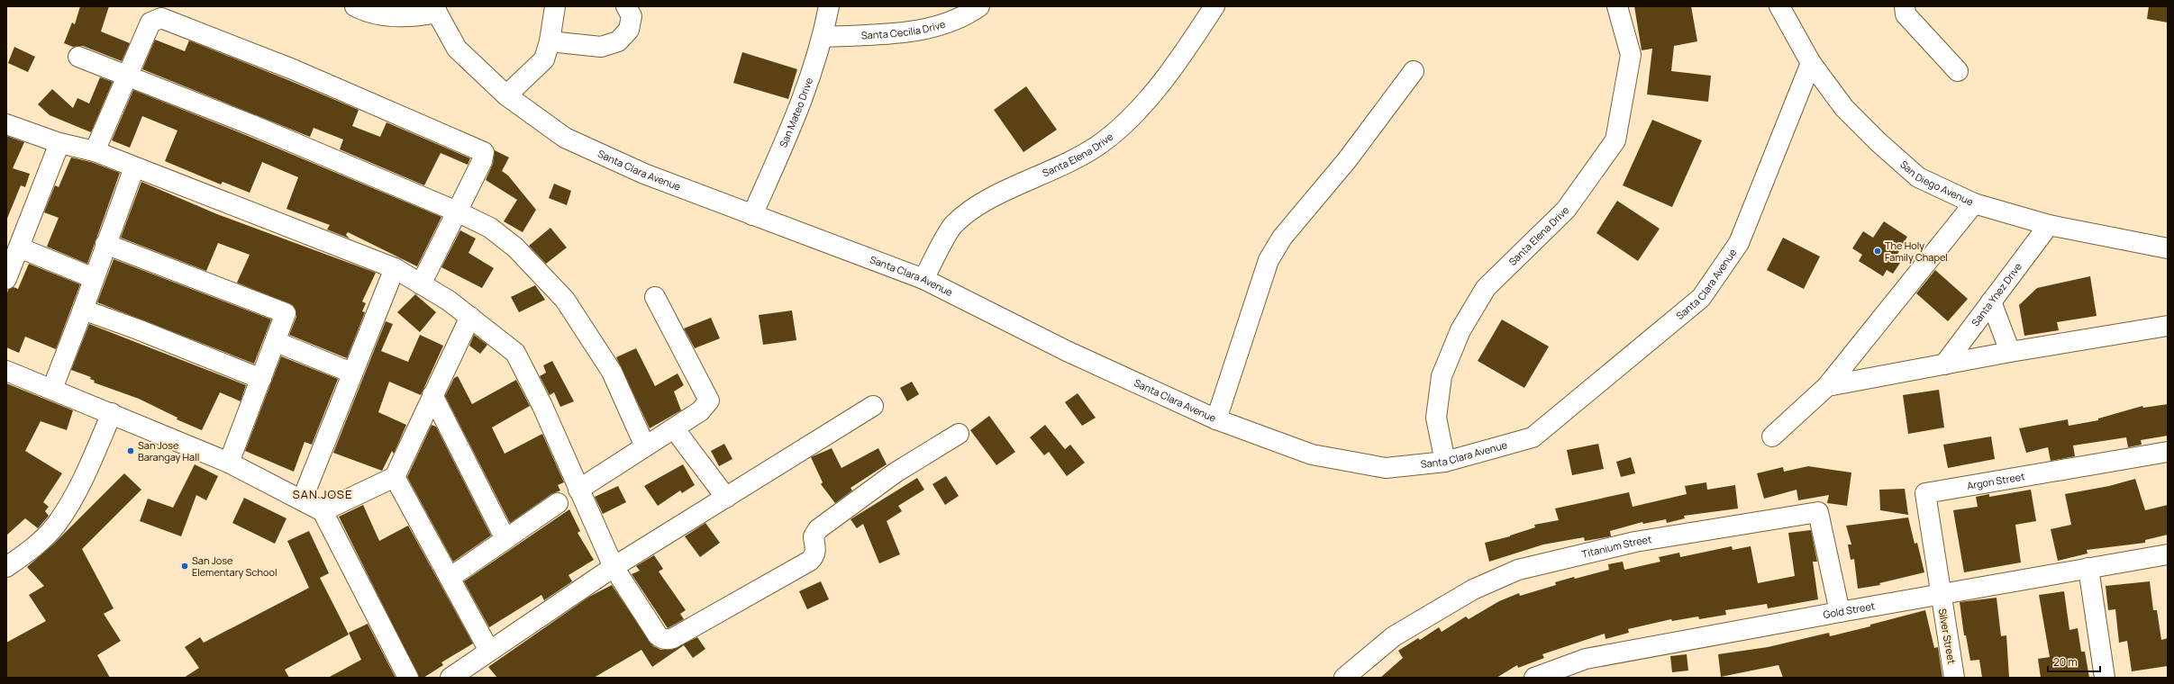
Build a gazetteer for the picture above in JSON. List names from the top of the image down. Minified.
{"streets":{"street":["Santa Cecilia Drive","San Mateo Drive","Santa Elena Drive","Santa Clara Avenue","San Diego Avenue","Santa Ynez Drive","Argon Street","Titanium Street","Gold Street","Silver Street"]},"crossings":[["Santa Cecilia Drive","San Mateo Drive"],["San Mateo Drive","Santa Clara Avenue"],["Santa Elena Drive","Santa Clara Avenue"],["Santa Clara Avenue","San Diego Avenue"],["San Diego Avenue","Santa Ynez Drive"],["Argon Street","Gold Street"],["Argon Street","Silver Street"],["Titanium Street","Gold Street"],["Gold Street","Silver Street"]],"districts":["SAN JOSE"],"places":["The Holy Family Chapel","San Jose Barangay Hall","San Jose Elementary School"],"scale_bar":"20 m"}
